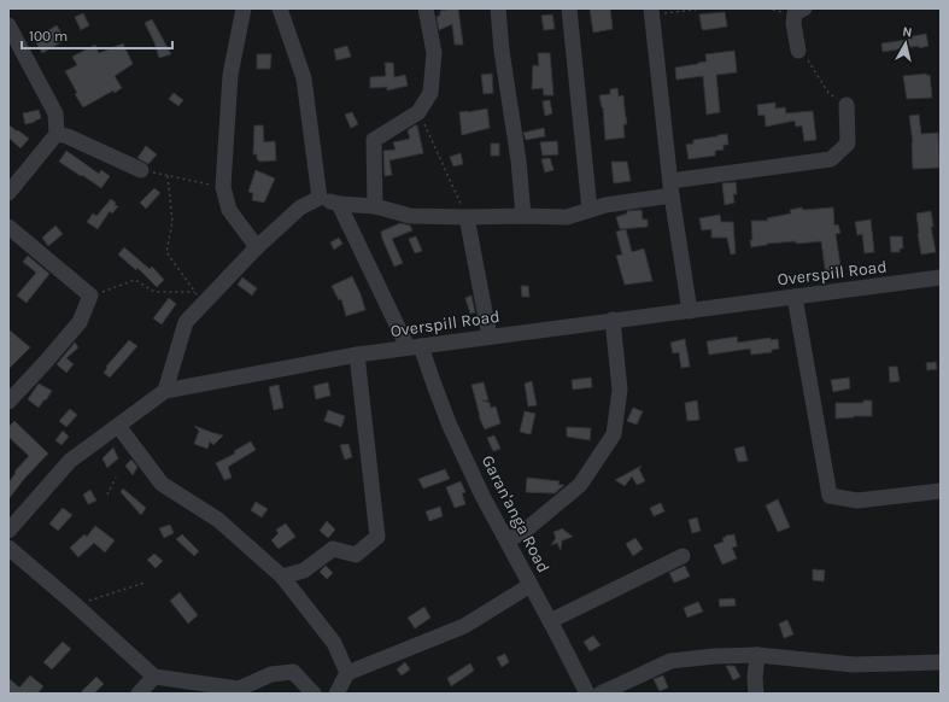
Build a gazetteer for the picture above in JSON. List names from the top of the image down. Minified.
{"streets":{"street":["Overspill Road","Garan'anga Road"]},"crossings":[["Overspill Road","Garan'anga Road"]],"scale_bar":"100 m","north":"top"}
